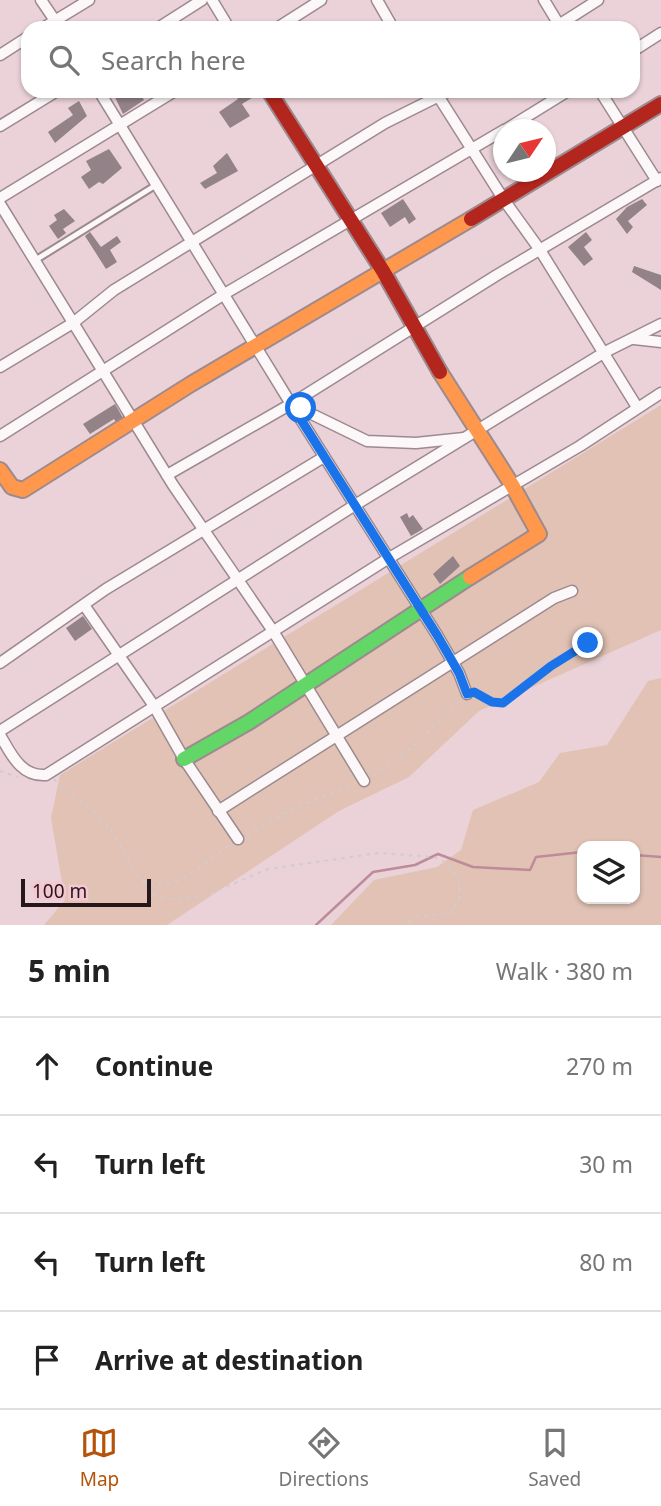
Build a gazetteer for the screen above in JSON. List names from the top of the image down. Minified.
{"scale_bar":"100 m","north":"top right","page":{"search":"Search here","scale":"100 m","heading":["5 min","Walk · 380 m"],"list":[["Continue","270 m"],["Turn left","30 m"],["Turn left","80 m"],"Arrive at destination"],"nav":["Map","Directions","Saved"]}}
